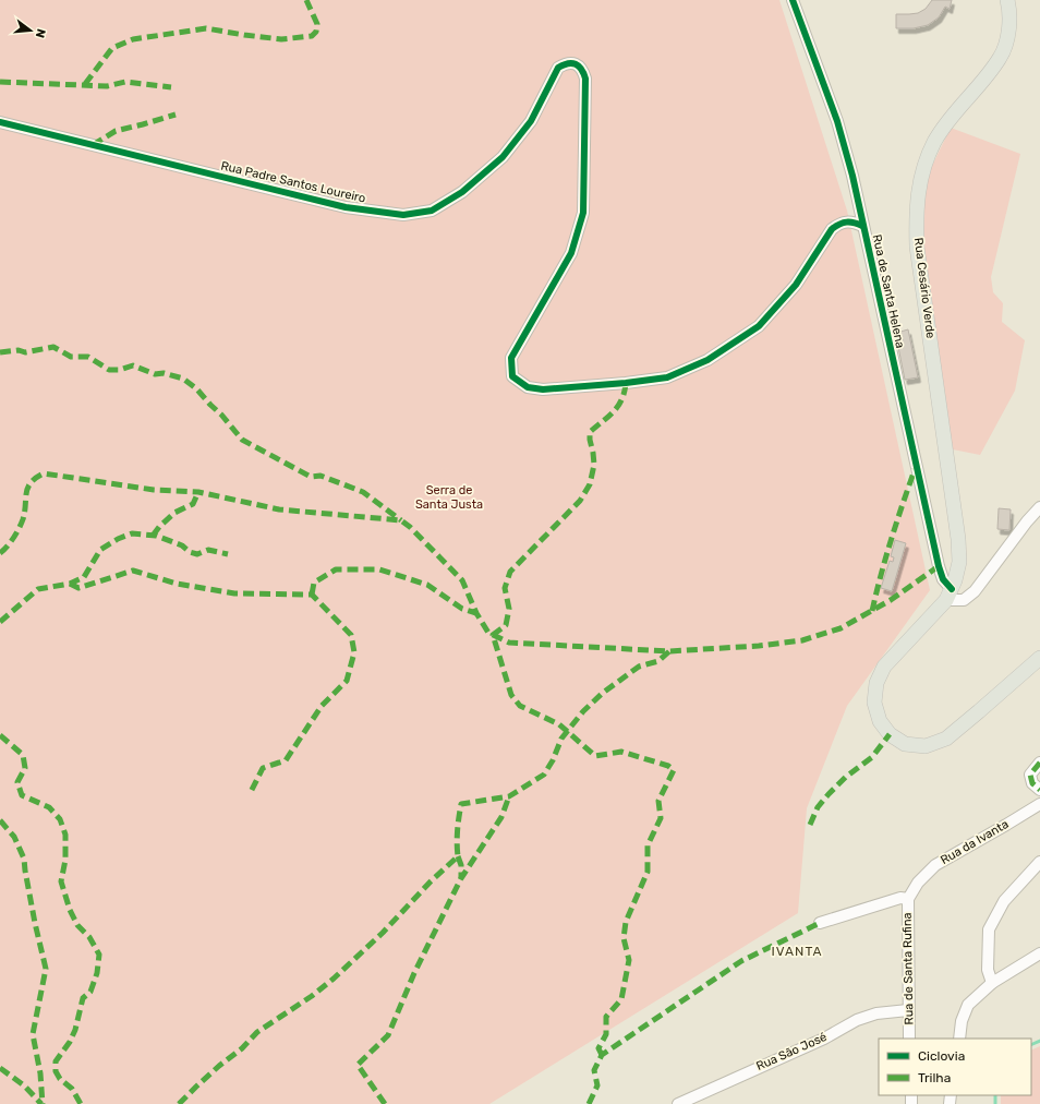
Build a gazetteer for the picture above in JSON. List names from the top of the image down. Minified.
{"streets":{"main road":["Rua Cesário Verde"],"street":["Rua Padre Santos Loureiro","Rua de Santa Helena","Rua da Ivanta","Rua de Santa Rufina","Rua São José"]},"crossings":[["Rua Padre Santos Loureiro","Rua de Santa Helena"],["Rua Cesário Verde","Rua de Santa Helena"],["Rua da Ivanta","Rua de Santa Rufina"],["Rua de Santa Rufina","Rua São José"]],"districts":["IVANTA"],"parks":["Serra de Santa Justa"],"legend":["Ciclovia","Trilha"],"north":"right"}
